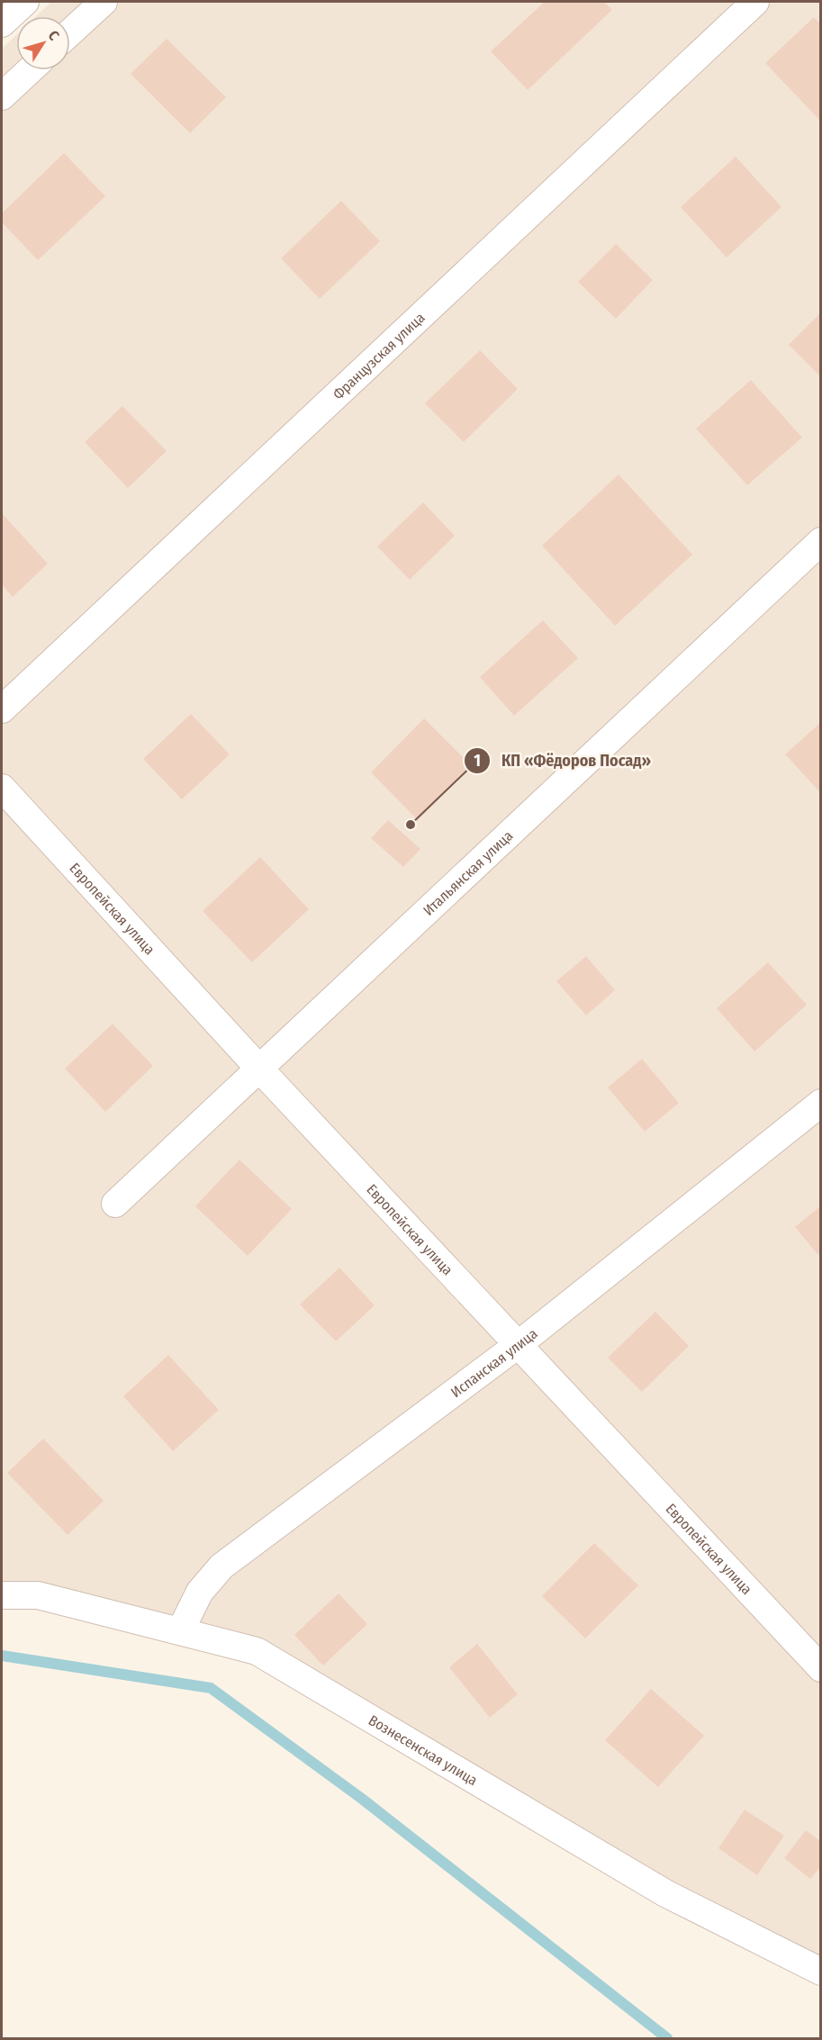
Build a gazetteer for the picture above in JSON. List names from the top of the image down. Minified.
{"streets":{"street":["Французская улица","Итальянская улица","Европейская улица","Испанская улица","Вознесенская улица"]},"crossings":[["Итальянская улица","Европейская улица"],["Европейская улица","Испанская улица"],["Испанская улица","Вознесенская улица"]],"places":["КП «Фёдоров Посад»"],"north":"top right"}
